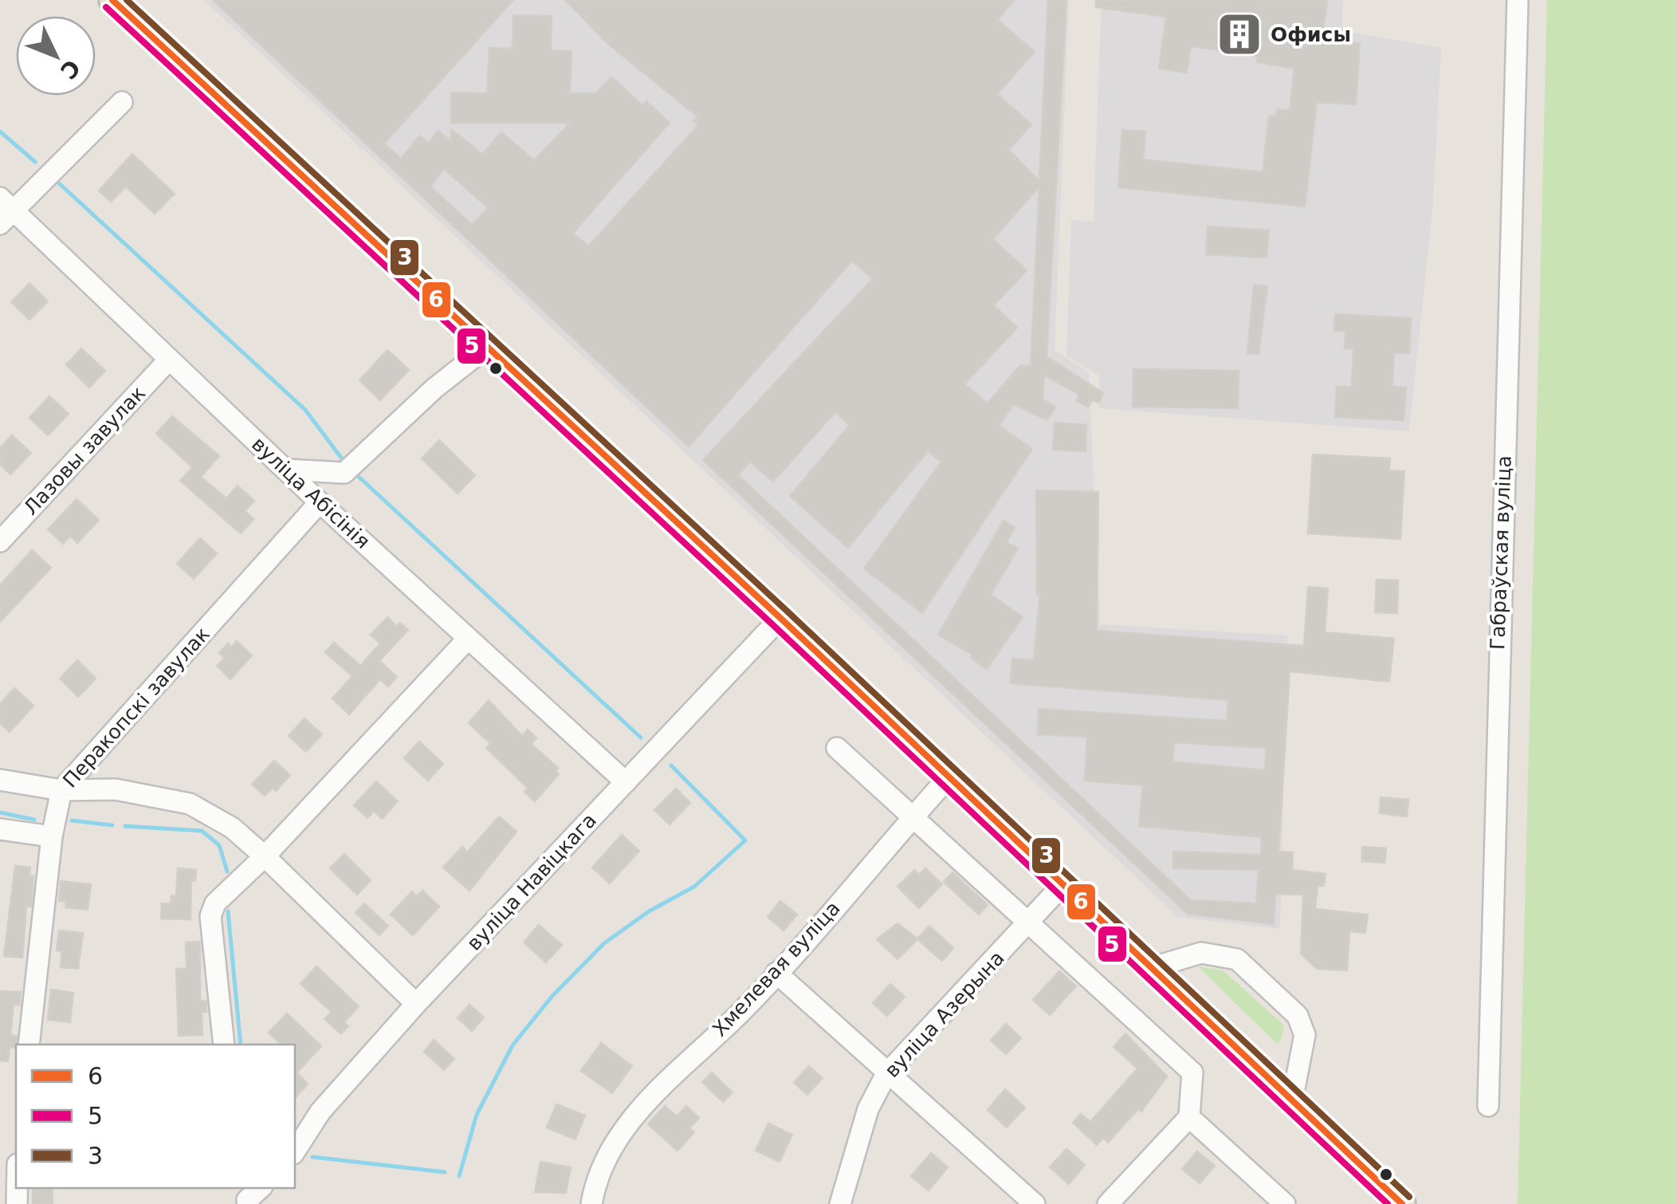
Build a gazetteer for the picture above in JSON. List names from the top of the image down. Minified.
{"streets":{"street":["Лазовы завулак","вуліца Абісінія","Габраўская вуліца","Перакопскі завулак","вуліца Навіцкага","Хмелевая вуліца","вуліца Азерына"]},"crossings":[["Лазовы завулак","вуліца Абісінія"],["вуліца Абісінія","Перакопскі завулак"],["вуліца Абісінія","вуліца Навіцкага"]],"places":{"building":["Офисы"]},"lines":["transit line 6","transit line 3","transit line 5"],"legend":["6","5","3"],"north":"bottom right"}
